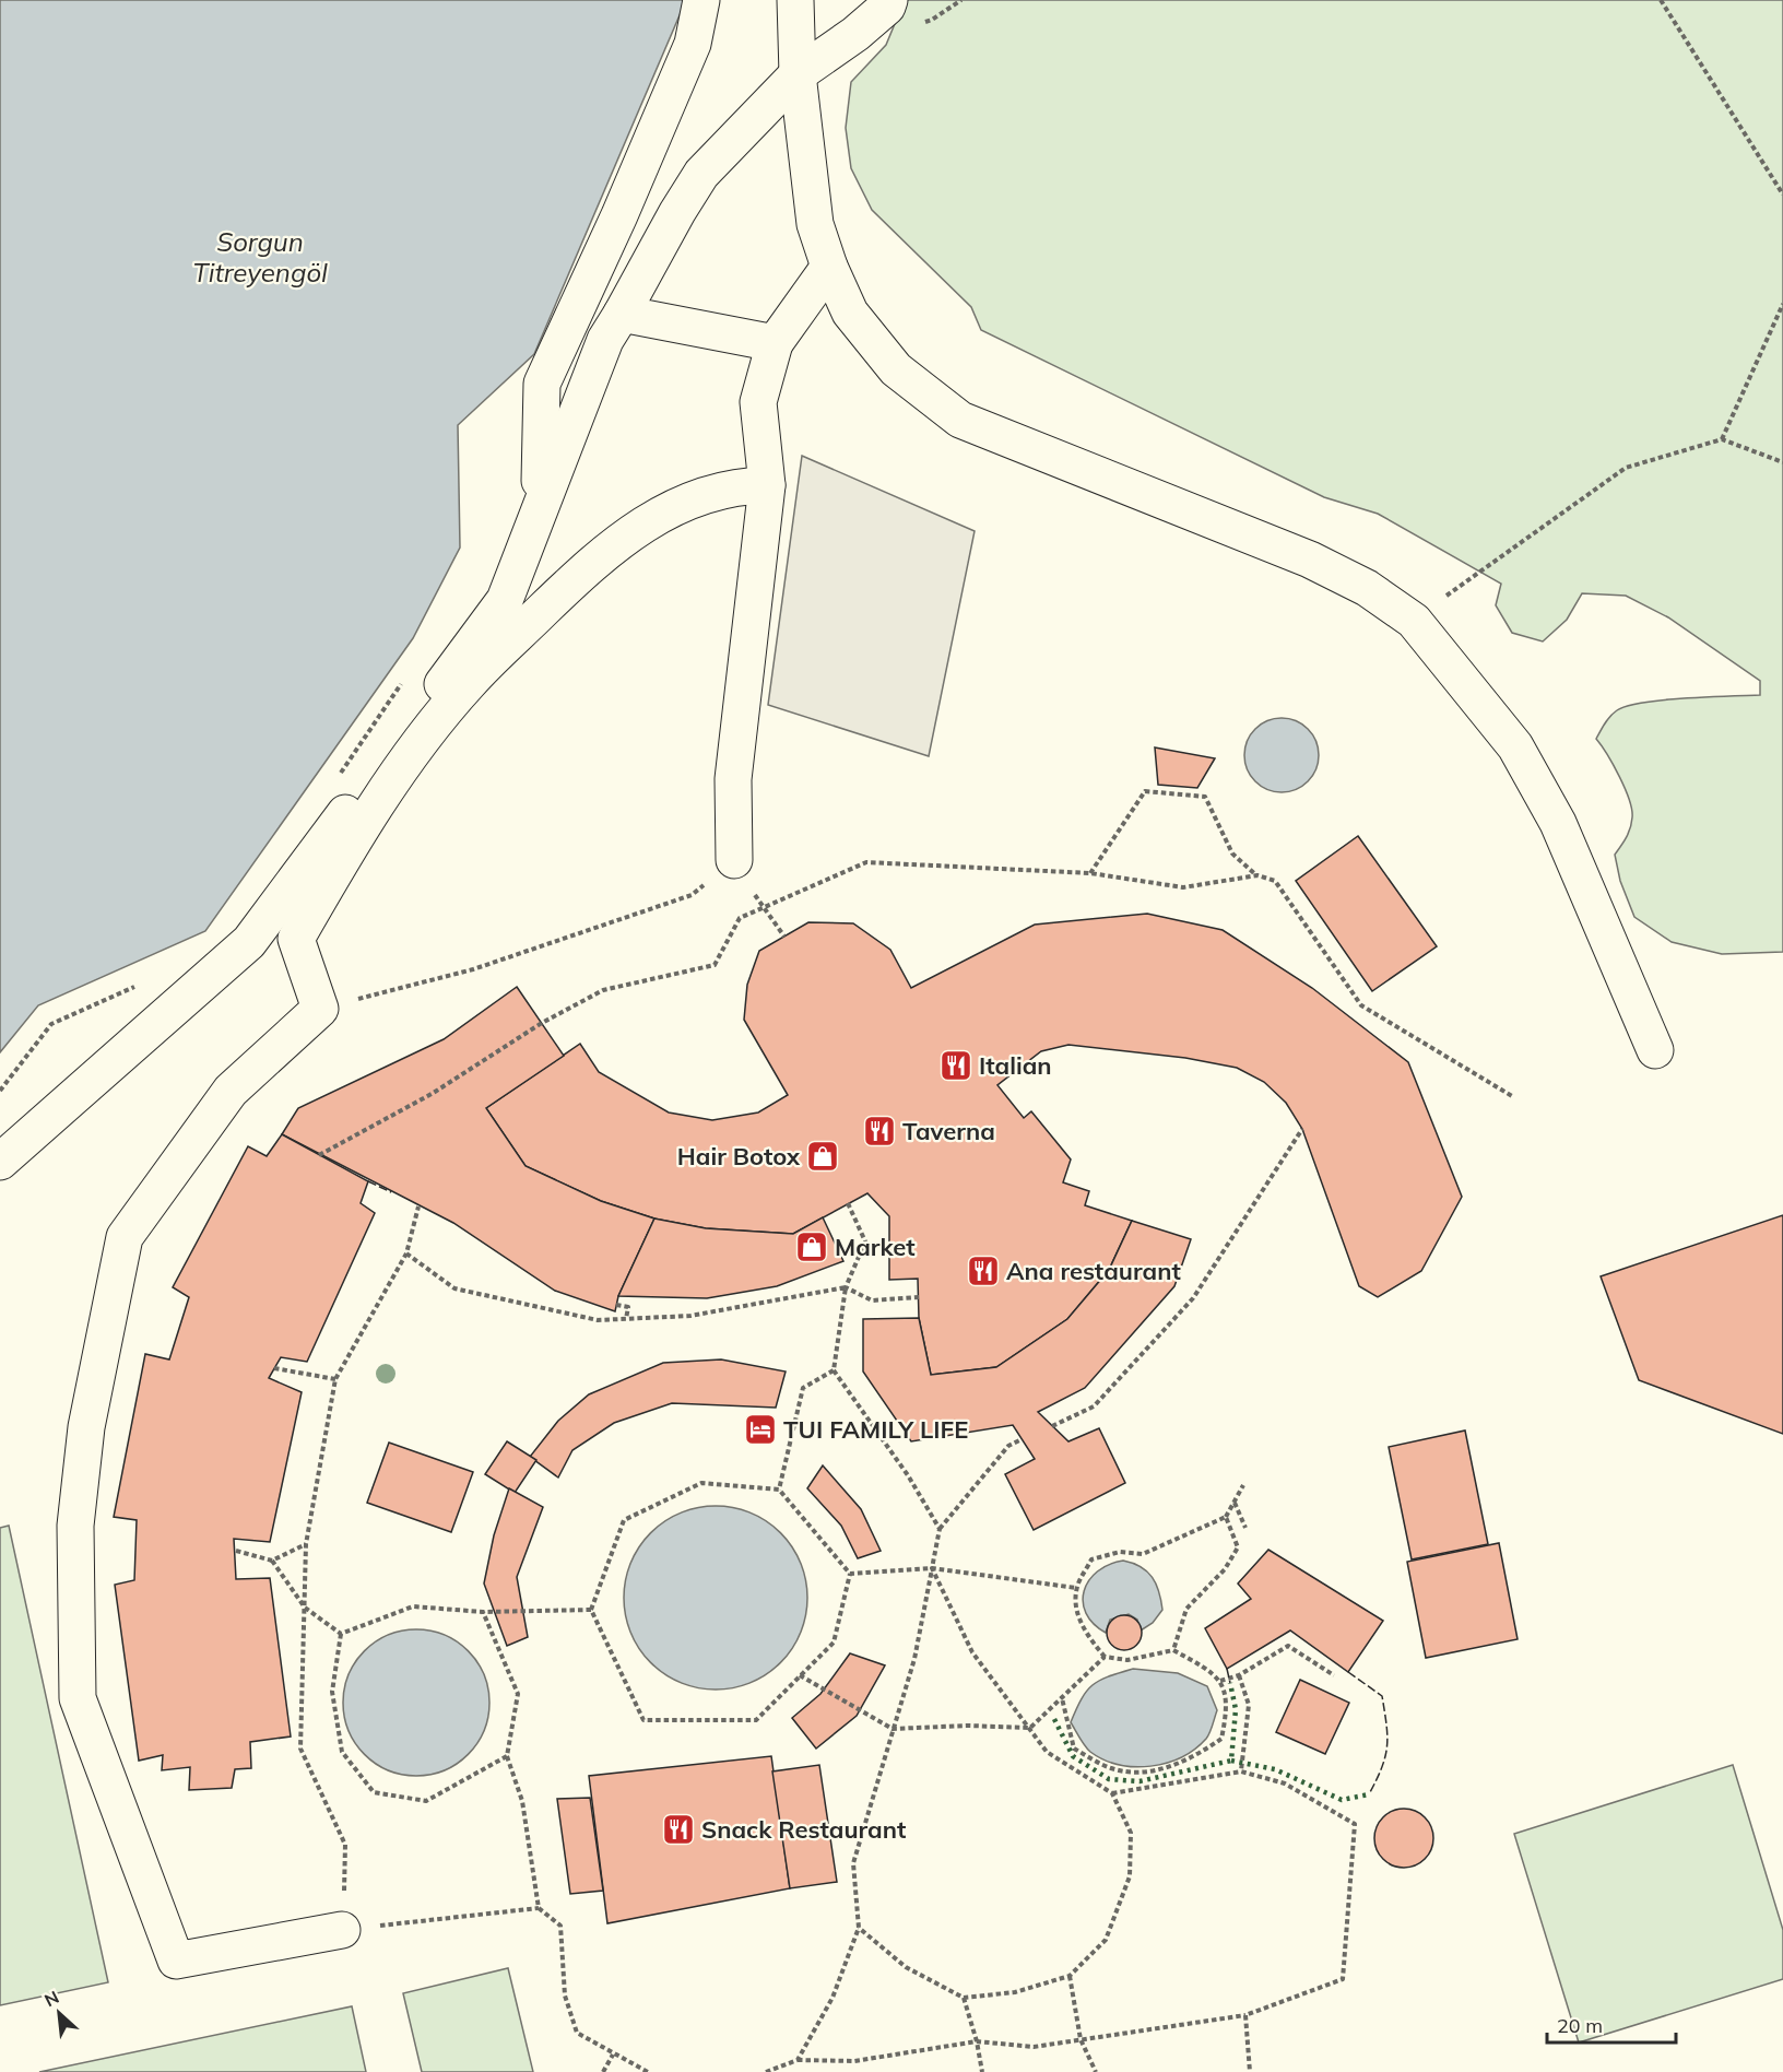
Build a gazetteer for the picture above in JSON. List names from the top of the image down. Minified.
{"water":["Sorgun Titreyengöl"],"places":{"restaurant":["Italian","Taverna","Ana restaurant","Snack Restaurant"],"shop":["Hair Botox","Market"],"hotel":["TUI FAMILY LIFE"]},"scale_bar":"20 m","north":"top left"}
